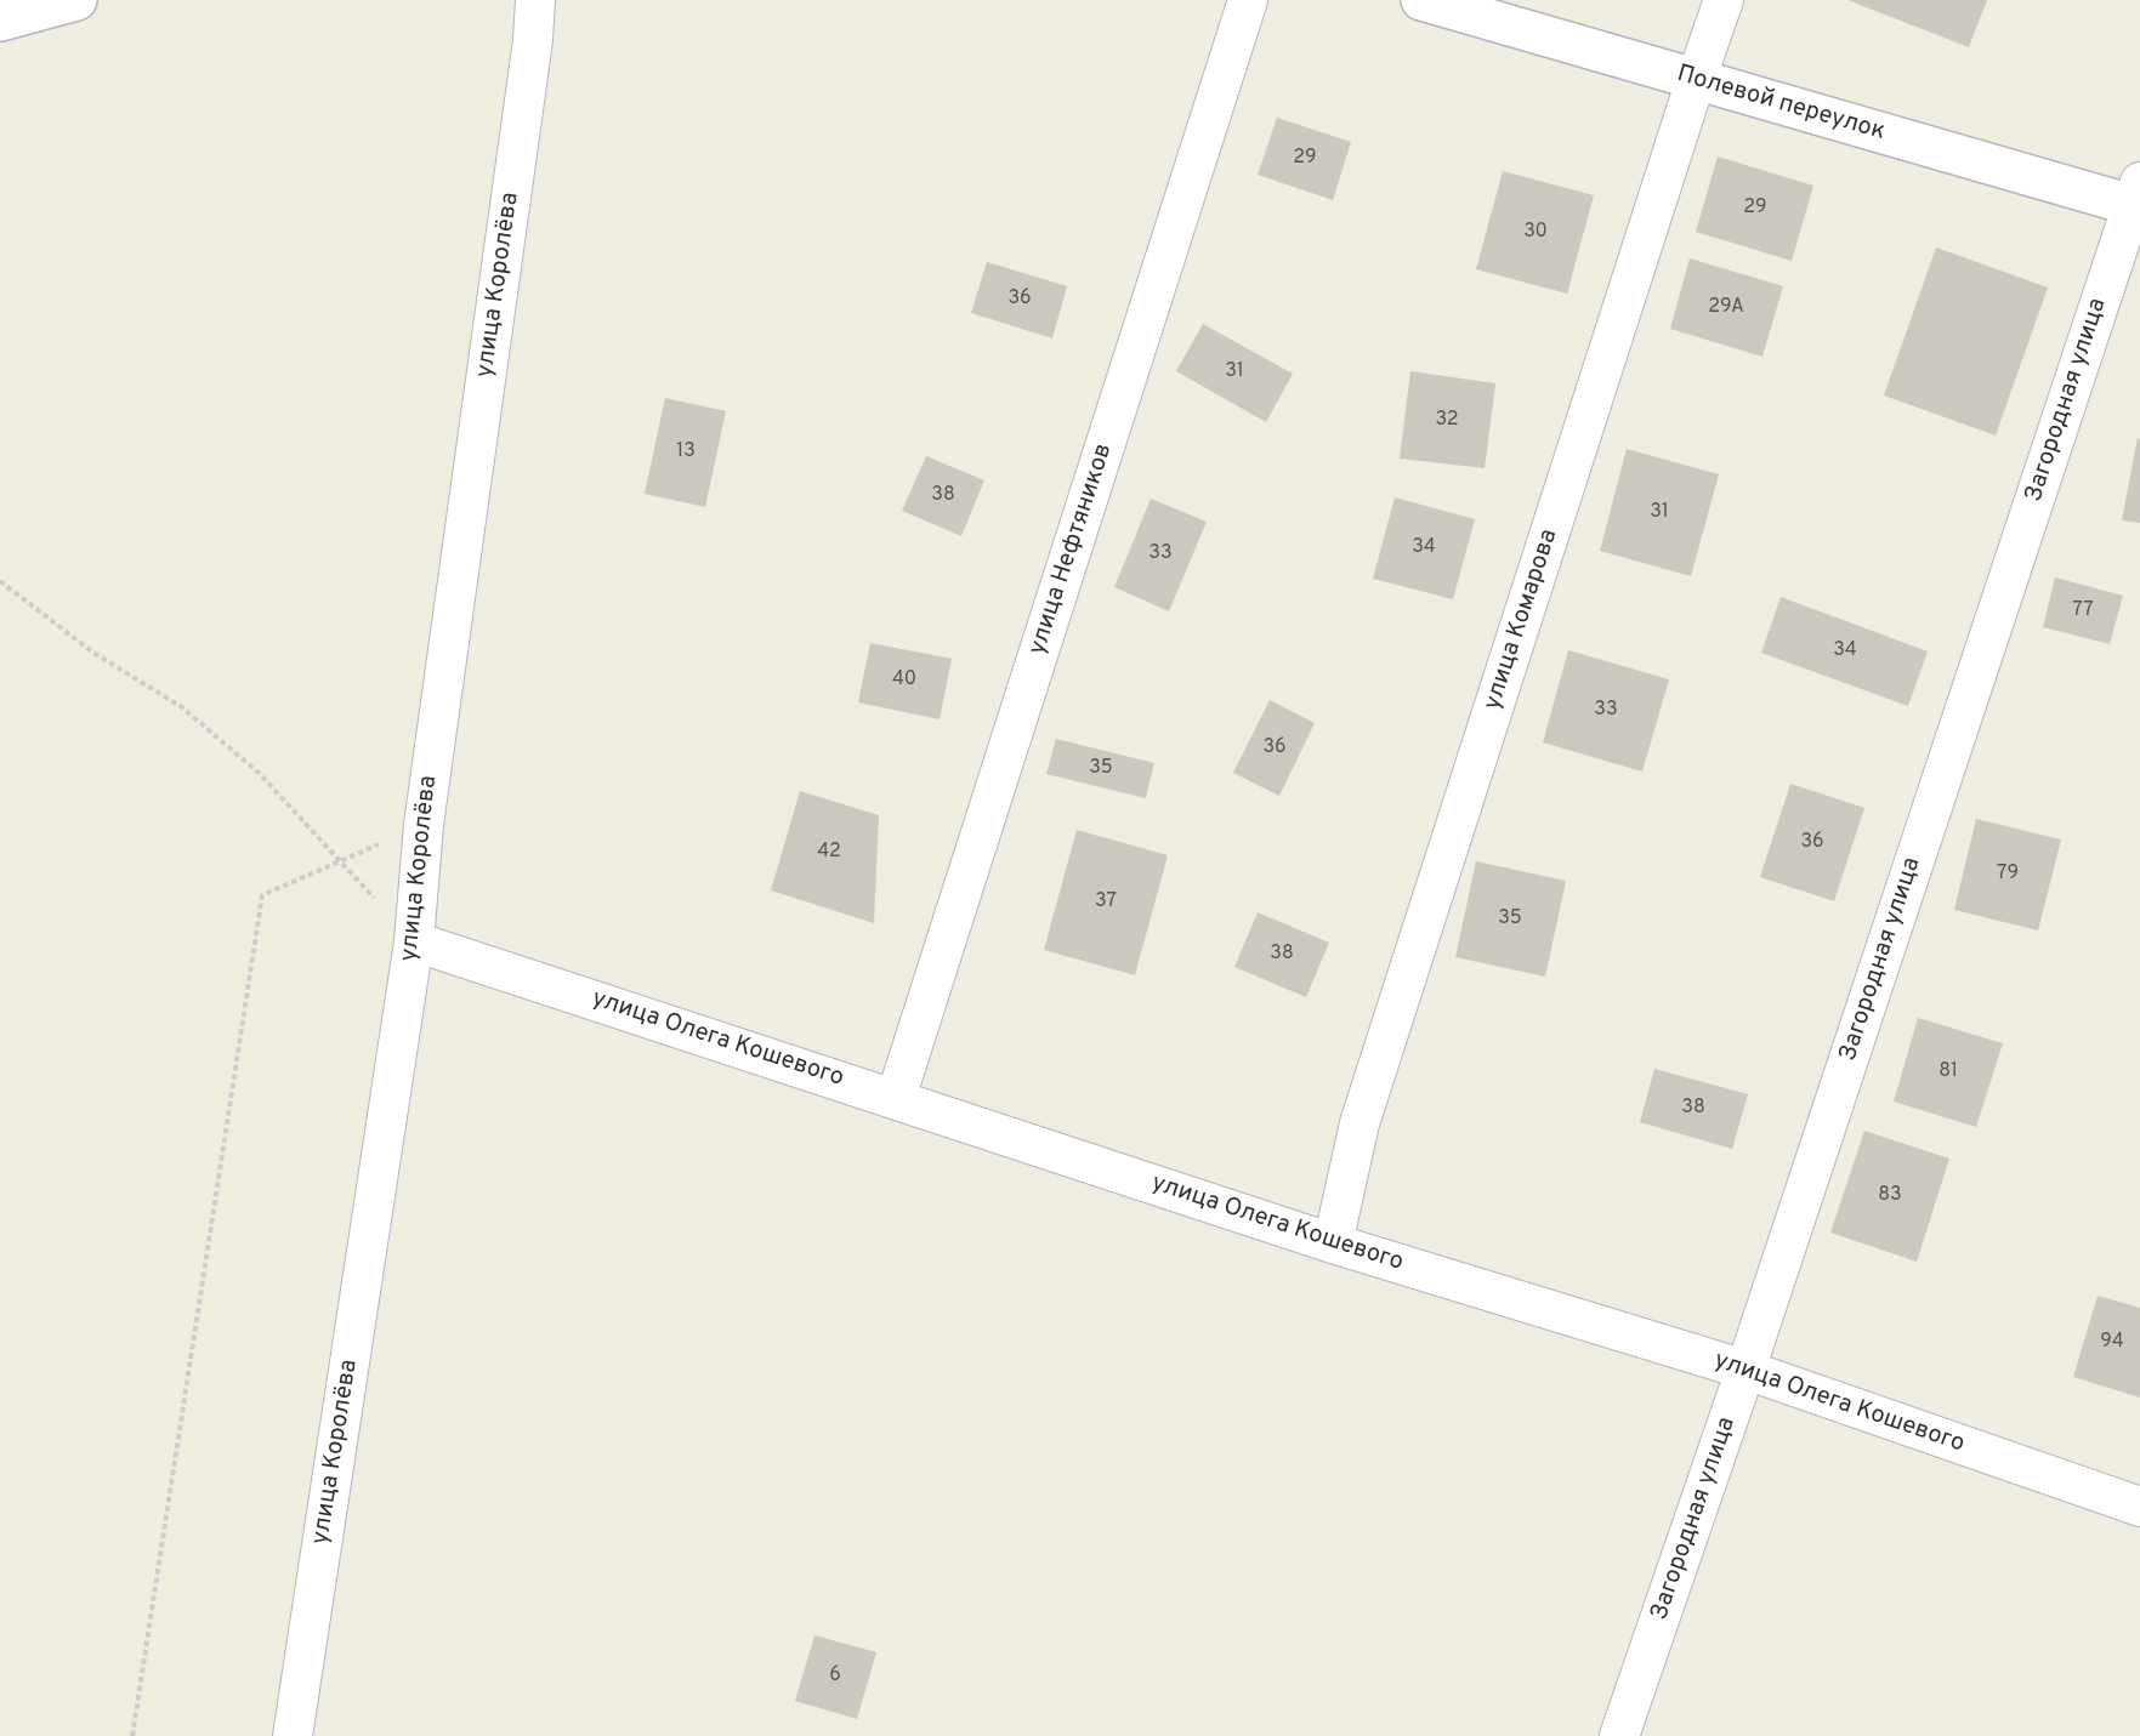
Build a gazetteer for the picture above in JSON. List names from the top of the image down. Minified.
{"streets":{"street":["Полевой переулок","улица Королёва","Загородная улица","улица Нефтяников","улица Комарова","улица Олега Кошевого"]},"crossings":[["Полевой переулок","Загородная улица"],["Полевой переулок","улица Комарова"],["улица Королёва","улица Олега Кошевого"],["Загородная улица","улица Олега Кошевого"],["улица Нефтяников","улица Олега Кошевого"],["улица Комарова","улица Олега Кошевого"]],"house_numbers":["29","29","30","36","29А","31","32","13","38","31","34","33","77","34","40","33","36","35","36","42","79","37","35","38","81","38","83","94","6"]}
